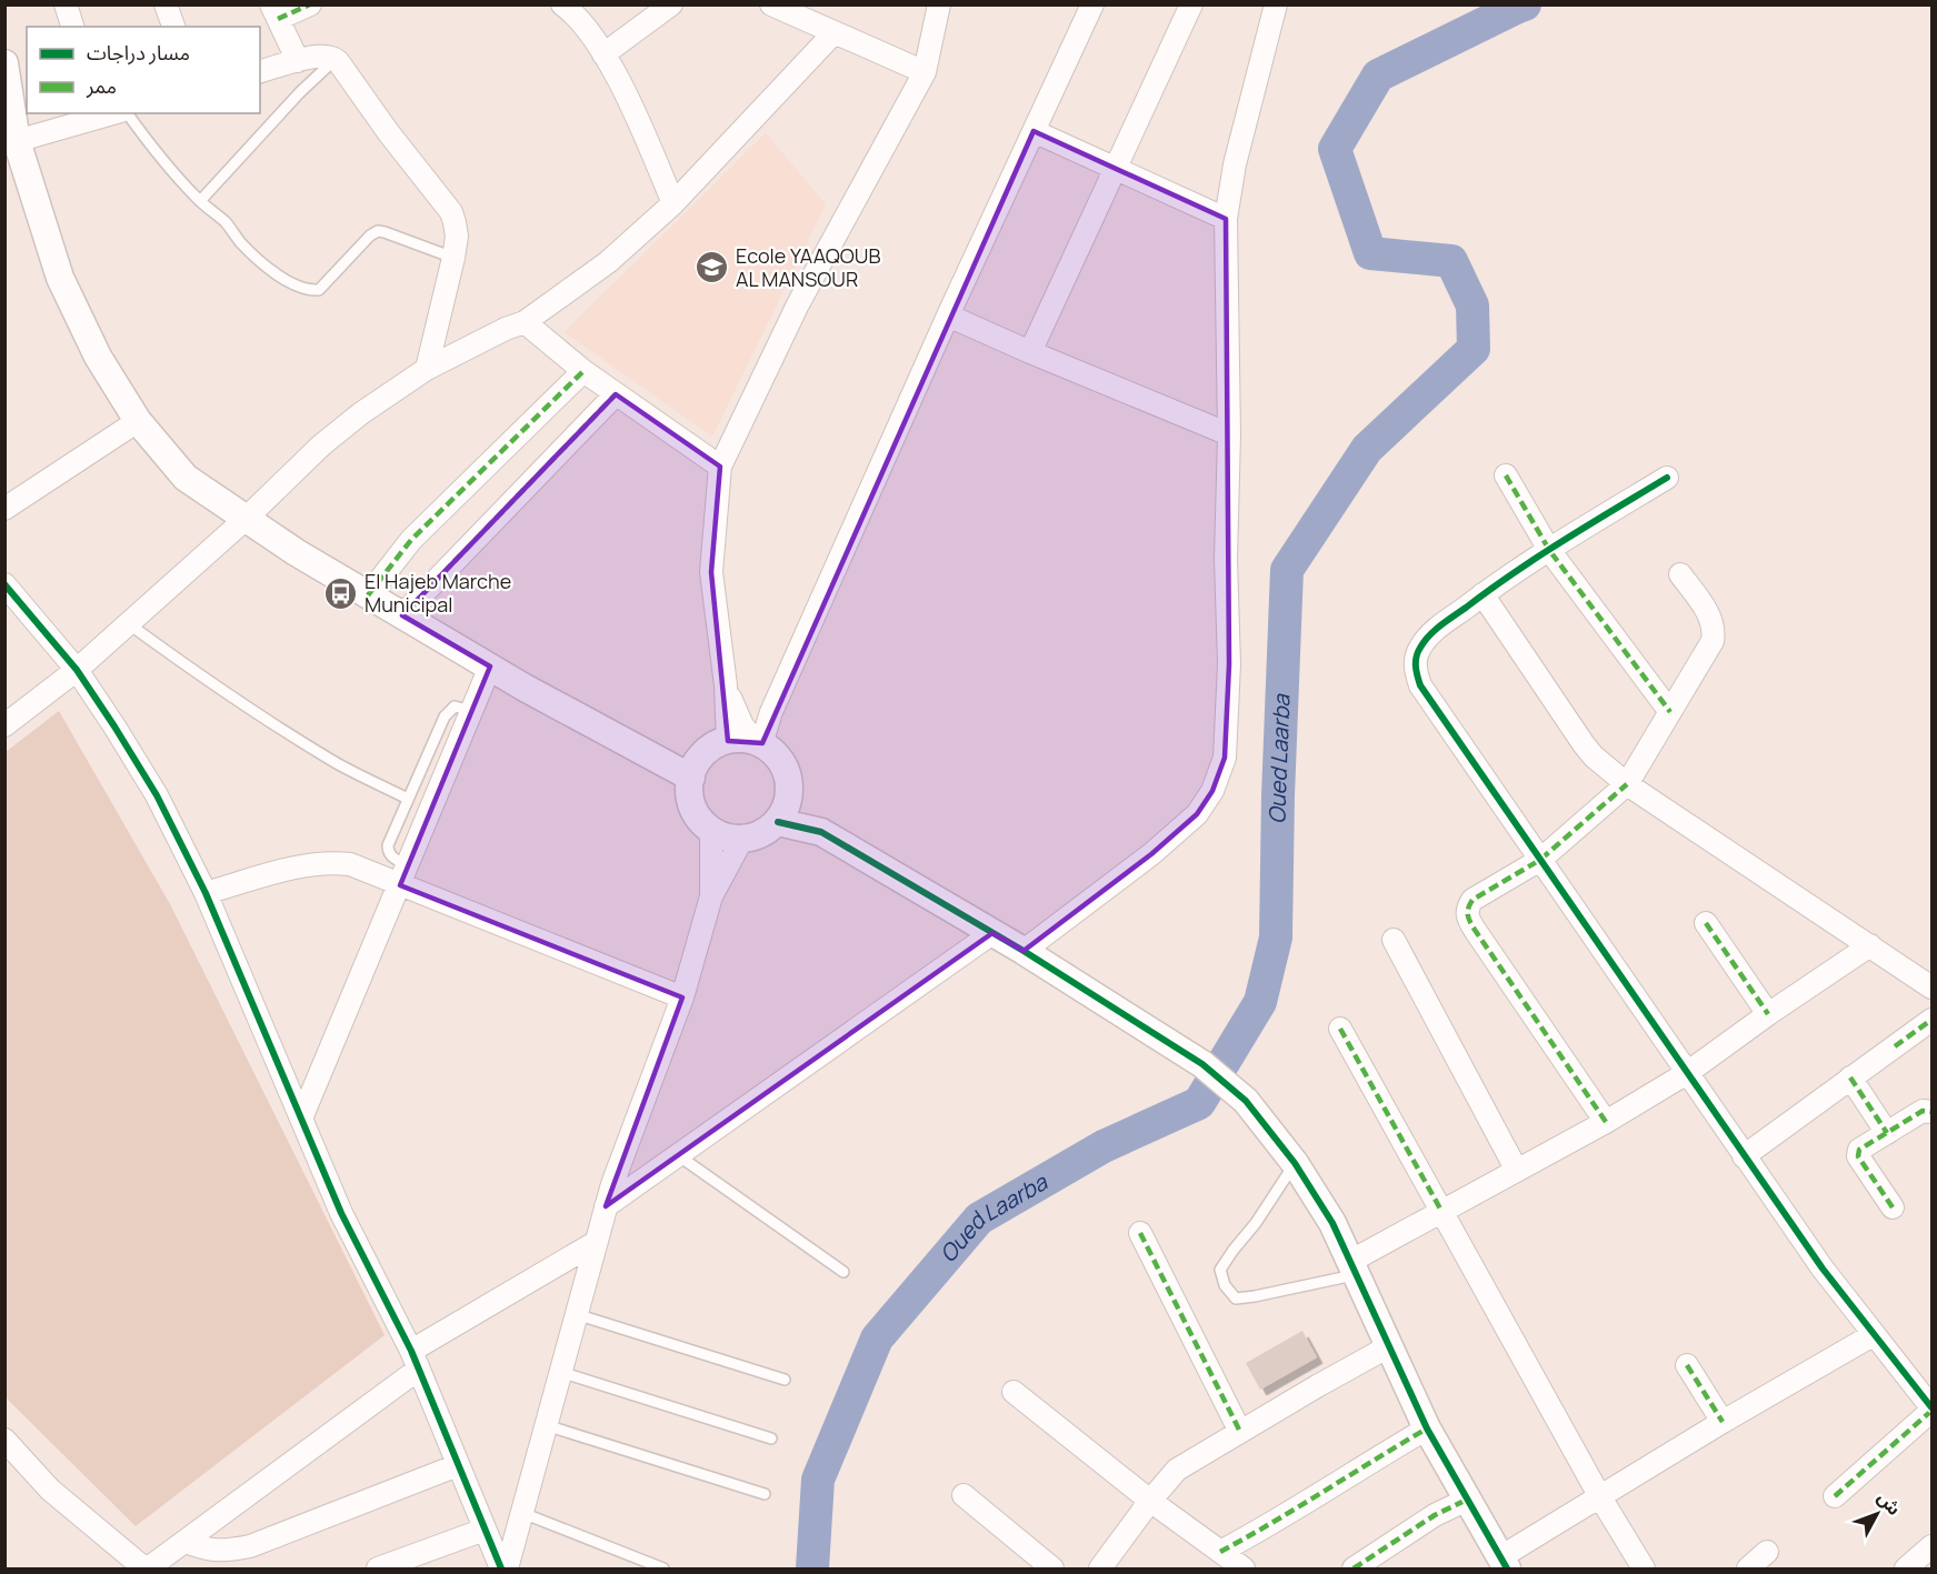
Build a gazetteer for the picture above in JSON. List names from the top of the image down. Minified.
{"water":["Oued Laarba"],"places":{"school or university":["Ecole YAAQOUB AL MANSOUR"],"bus stop":["El Hajeb Marche Municipal"]},"legend":["مسار دراجات","ممر"],"north":"top right"}
